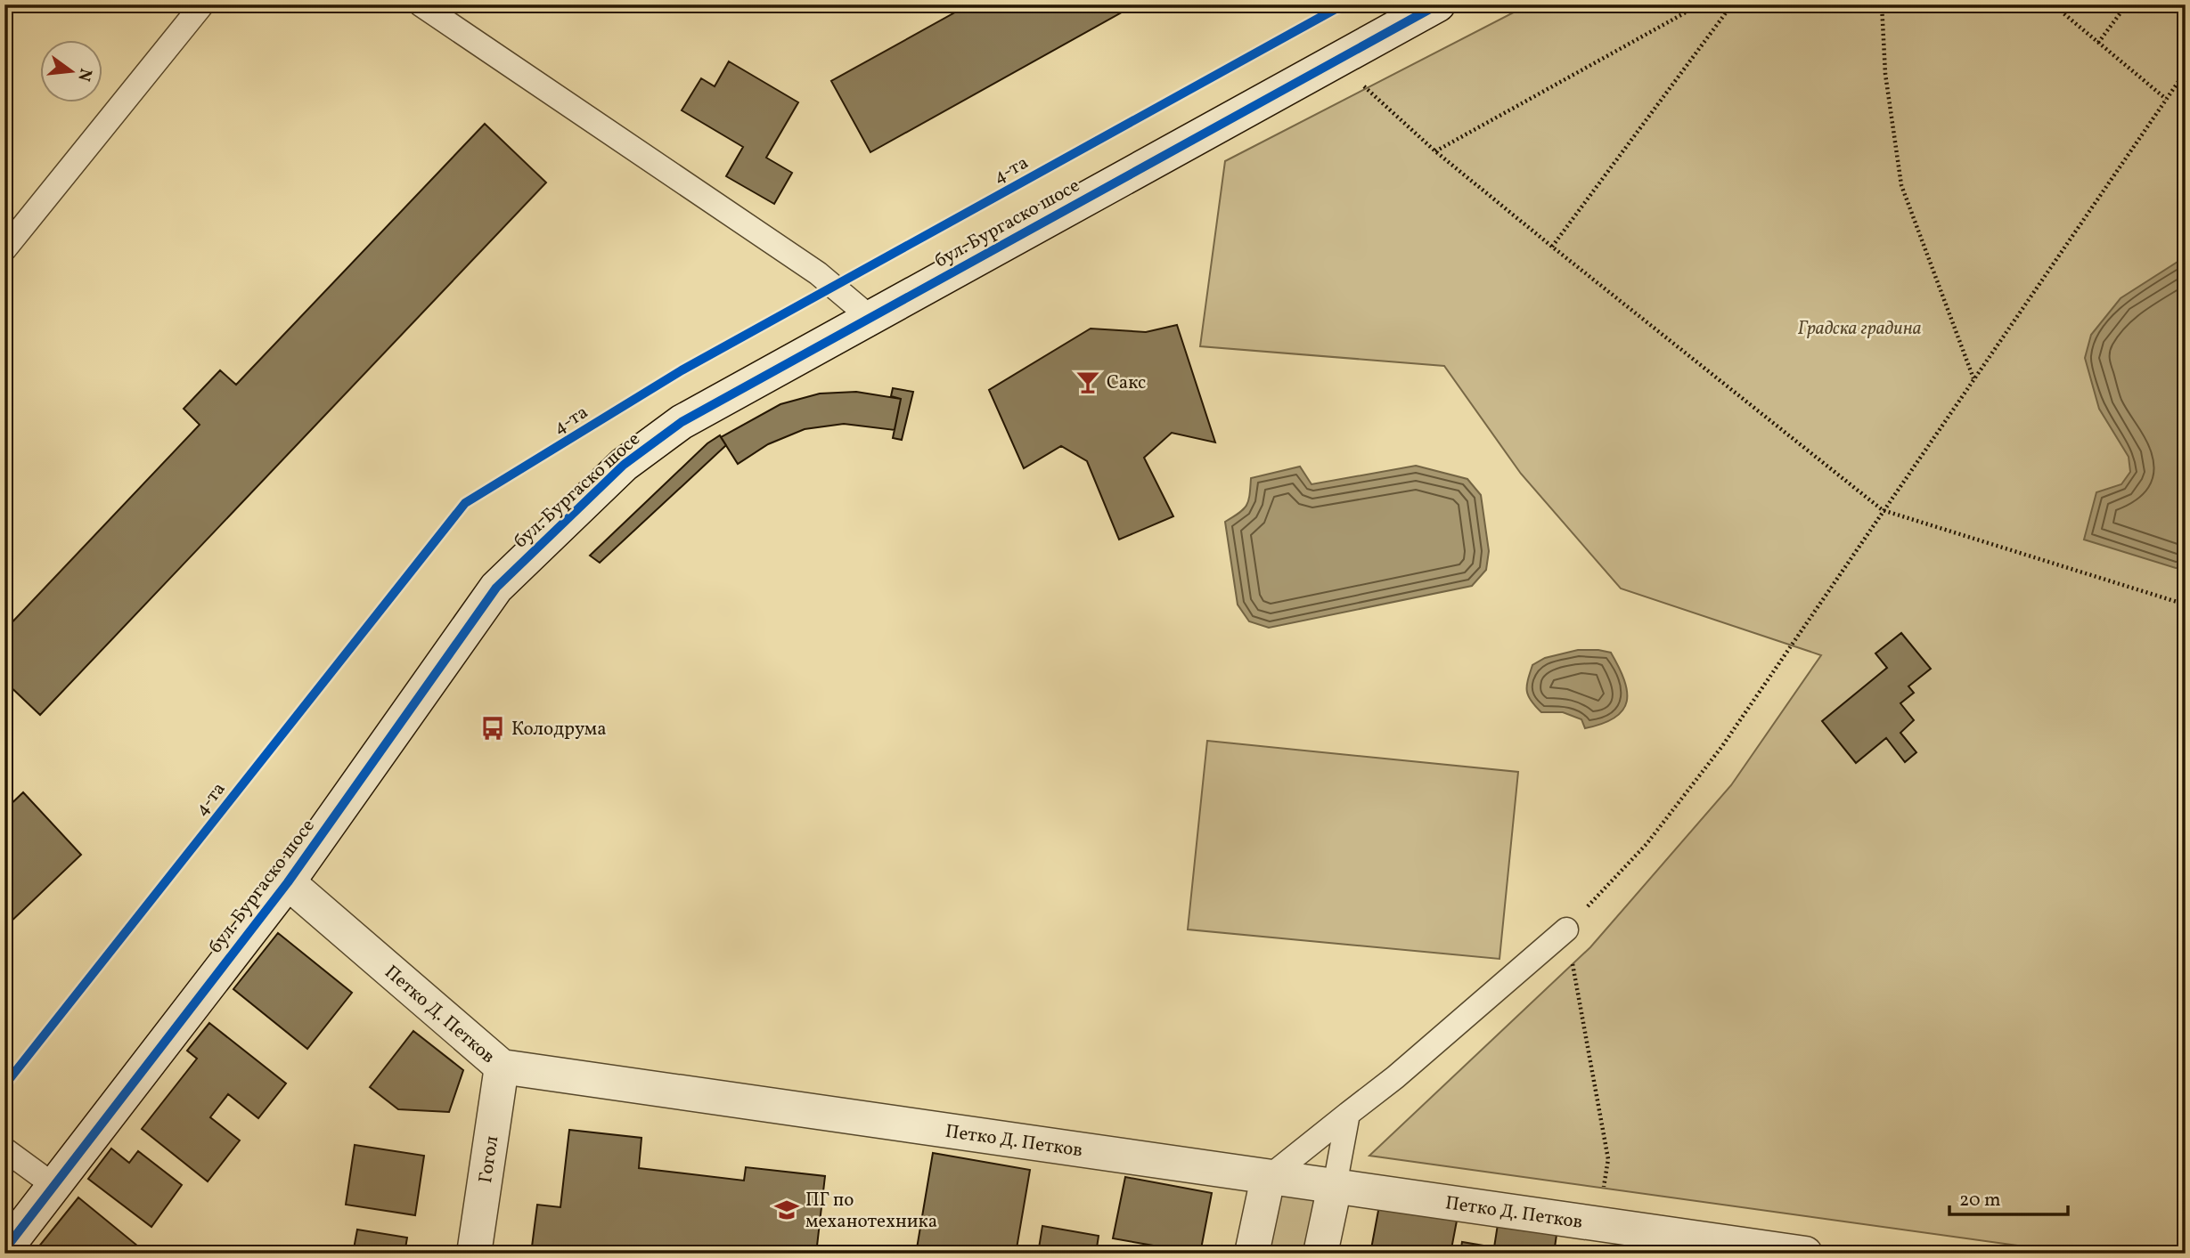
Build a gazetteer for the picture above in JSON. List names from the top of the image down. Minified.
{"streets":{"street":["бул. Бургаско шосе","Петко Д. Петков","Гогол"],"cycle path":["4-та"]},"crossings":[["бул. Бургаско шосе","Петко Д. Петков"],["Петко Д. Петков","Гогол"]],"parks":["Градска градина"],"places":{"bar":["Сакс"],"bus stop":["Колодрума"],"school or university":["ПГ по механотехника"]},"scale_bar":"20 m","north":"right"}
